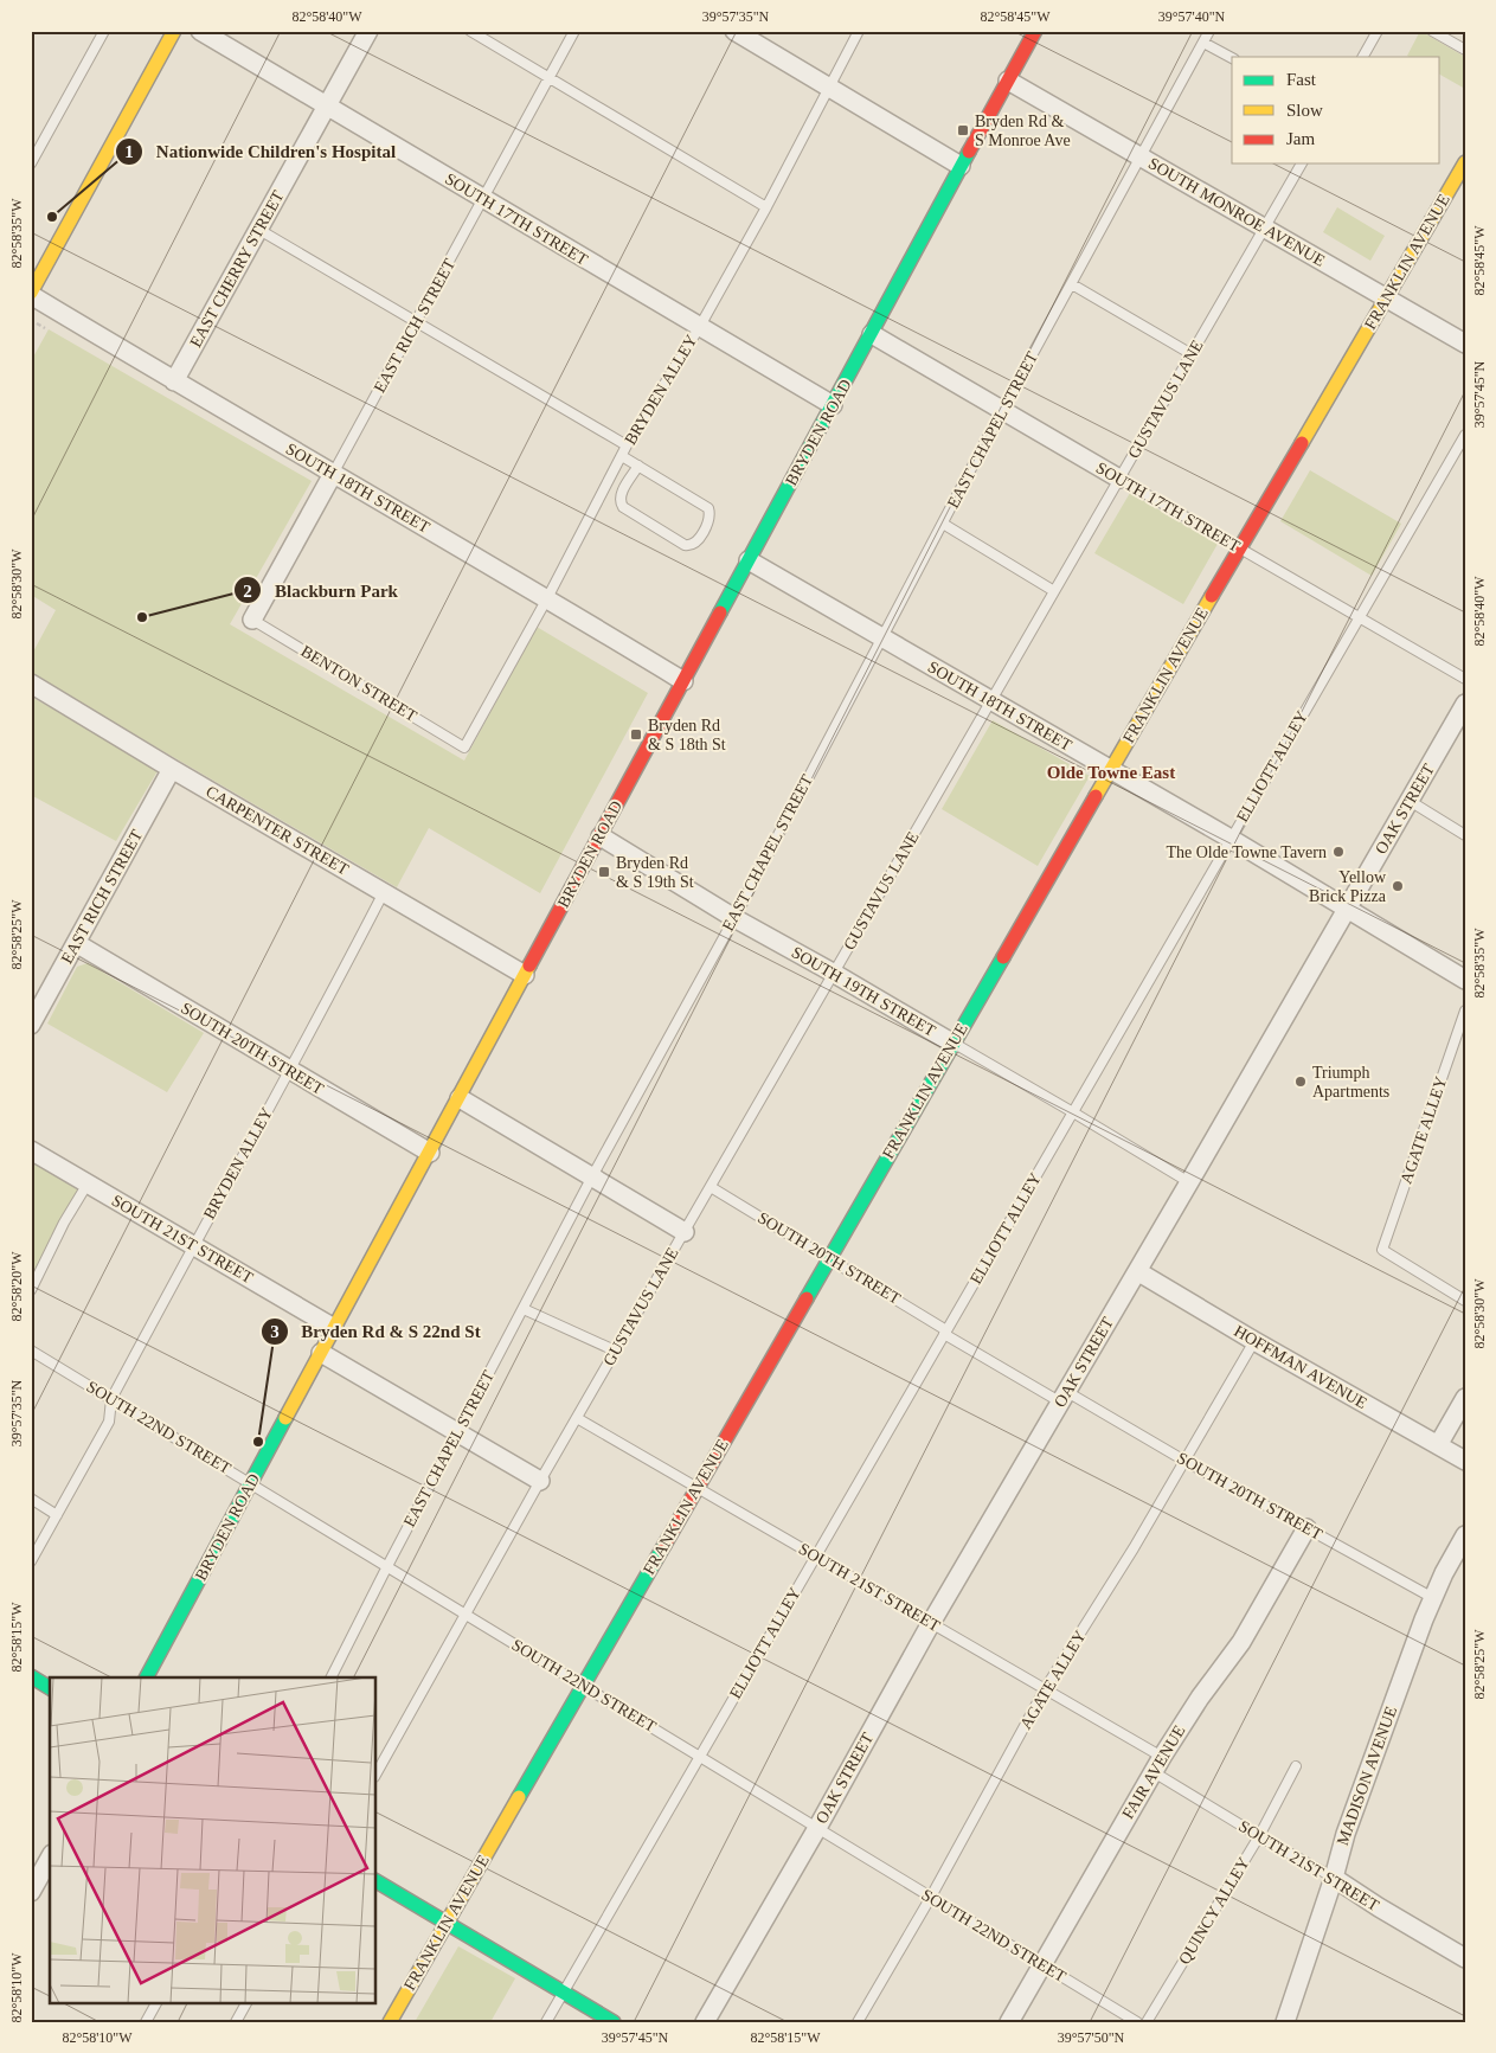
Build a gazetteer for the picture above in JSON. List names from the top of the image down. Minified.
{"streets":{"street":["SOUTH MONROE AVENUE","SOUTH 17TH STREET","FRANKLIN AVENUE","EAST CHERRY STREET","EAST RICH STREET","BRYDEN ROAD","SOUTH 18TH STREET","OAK STREET","CARPENTER STREET","SOUTH 19TH STREET","SOUTH 20TH STREET","SOUTH 21ST STREET","HOFFMAN AVENUE","FAIR AVENUE","MADISON AVENUE"],"lane":["BRYDEN ALLEY","GUSTAVUS LANE","EAST CHAPEL STREET","BENTON STREET","ELLIOTT ALLEY","AGATE ALLEY","SOUTH 22ND STREET","QUINCY ALLEY"]},"crossings":[["SOUTH MONROE AVENUE","FRANKLIN AVENUE"],["SOUTH MONROE AVENUE","GUSTAVUS LANE"],["SOUTH MONROE AVENUE","EAST CHAPEL STREET"],["SOUTH MONROE AVENUE","BRYDEN ROAD"],["SOUTH 17TH STREET","FRANKLIN AVENUE"],["SOUTH 17TH STREET","EAST CHERRY STREET"],["SOUTH 17TH STREET","EAST RICH STREET"],["SOUTH 17TH STREET","BRYDEN ALLEY"],["SOUTH 17TH STREET","GUSTAVUS LANE"],["SOUTH 17TH STREET","EAST CHAPEL STREET"],["SOUTH 17TH STREET","BRYDEN ROAD"],["SOUTH 17TH STREET","ELLIOTT ALLEY"],["FRANKLIN AVENUE","SOUTH 18TH STREET"],["FRANKLIN AVENUE","SOUTH 19TH STREET"],["FRANKLIN AVENUE","SOUTH 20TH STREET"],["FRANKLIN AVENUE","SOUTH 21ST STREET"],["FRANKLIN AVENUE","SOUTH 22ND STREET"],["EAST CHERRY STREET","SOUTH 18TH STREET"],["EAST RICH STREET","SOUTH 18TH STREET"],["EAST RICH STREET","BENTON STREET"],["EAST RICH STREET","CARPENTER STREET"],["EAST RICH STREET","SOUTH 20TH STREET"],["BRYDEN ALLEY","SOUTH 18TH STREET"],["BRYDEN ALLEY","BENTON STREET"],["BRYDEN ALLEY","CARPENTER STREET"],["BRYDEN ALLEY","SOUTH 20TH STREET"],["BRYDEN ALLEY","SOUTH 21ST STREET"],["BRYDEN ALLEY","SOUTH 22ND STREET"],["GUSTAVUS LANE","SOUTH 18TH STREET"],["GUSTAVUS LANE","SOUTH 19TH STREET"],["GUSTAVUS LANE","SOUTH 20TH STREET"],["GUSTAVUS LANE","SOUTH 21ST STREET"],["GUSTAVUS LANE","SOUTH 22ND STREET"],["EAST CHAPEL STREET","SOUTH 18TH STREET"],["EAST CHAPEL STREET","SOUTH 19TH STREET"],["EAST CHAPEL STREET","SOUTH 22ND STREET"],["BRYDEN ROAD","SOUTH 18TH STREET"],["BRYDEN ROAD","CARPENTER STREET"],["BRYDEN ROAD","SOUTH 19TH STREET"],["BRYDEN ROAD","SOUTH 20TH STREET"],["BRYDEN ROAD","SOUTH 21ST STREET"],["BRYDEN ROAD","SOUTH 22ND STREET"],["SOUTH 18TH STREET","ELLIOTT ALLEY"],["SOUTH 18TH STREET","OAK STREET"],["ELLIOTT ALLEY","SOUTH 19TH STREET"],["ELLIOTT ALLEY","SOUTH 20TH STREET"],["ELLIOTT ALLEY","SOUTH 21ST STREET"],["ELLIOTT ALLEY","SOUTH 22ND STREET"],["OAK STREET","SOUTH 19TH STREET"],["OAK STREET","SOUTH 20TH STREET"],["OAK STREET","SOUTH 21ST STREET"],["OAK STREET","HOFFMAN AVENUE"],["OAK STREET","SOUTH 22ND STREET"],["SOUTH 20TH STREET","AGATE ALLEY"],["SOUTH 20TH STREET","FAIR AVENUE"],["SOUTH 20TH STREET","MADISON AVENUE"],["AGATE ALLEY","SOUTH 21ST STREET"],["AGATE ALLEY","HOFFMAN AVENUE"],["AGATE ALLEY","SOUTH 22ND STREET"],["SOUTH 21ST STREET","FAIR AVENUE"],["SOUTH 21ST STREET","MADISON AVENUE"],["SOUTH 21ST STREET","QUINCY ALLEY"],["SOUTH 22ND STREET","FAIR AVENUE"]],"districts":["Olde Towne East"],"places":{"transit":["Bryden Rd & S Monroe Ave","Bryden Rd & S 18th St","Bryden Rd & S 19th St"],"other":["Nationwide Children's Hospital","Blackburn Park","The Olde Towne Tavern","Yellow Brick Pizza","Triumph Apartments","Bryden Rd & S 22nd St"]},"legend":["Fast","Slow","Jam"],"coordinates":["82°58'40\"W","39°57'35\"N","82°58'45\"W","39°57'40\"N","82°58'35\"W","39°57'45\"N","82°58'30\"W","82°58'25\"W","82°58'20\"W","82°58'15\"W","82°58'10\"W","39°57'50\"N"]}
